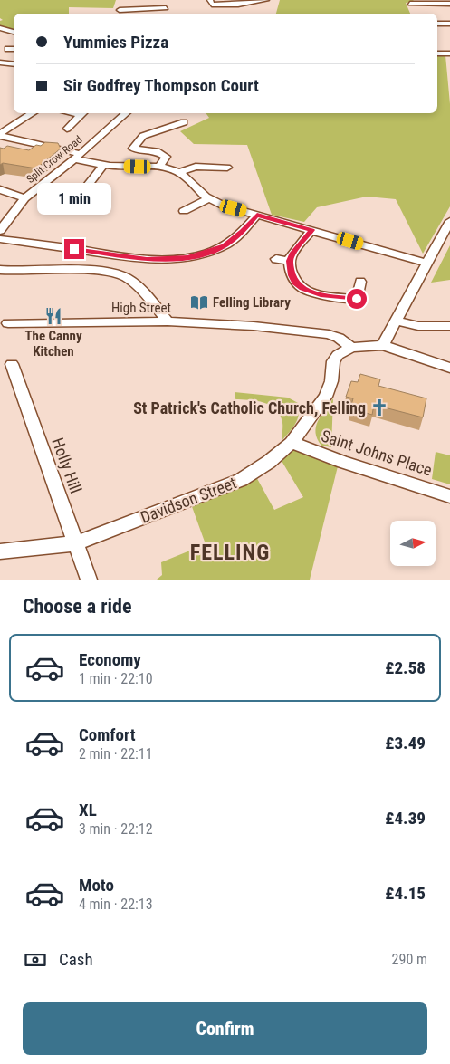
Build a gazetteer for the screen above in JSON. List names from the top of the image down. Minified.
{"streets":{"street":["Split Crow Road","High Street","Saint Johns Place","Holly Hill","Davidson Street"]},"crossings":[["High Street","Davidson Street"],["Saint Johns Place","Davidson Street"],["Holly Hill","Davidson Street"]],"districts":["FELLING"],"places":{"library":["Felling Library"],"restaurant":["The Canny Kitchen"],"church":["St Patrick's Catholic Church, Felling"]},"north":"right","page":{"banner":["Yummies Pizza","Sir Godfrey Thompson Court"],"bubble":"1 min","heading":"Choose a ride","list":[{"name":"Economy","note":"1 min · 22:10","value":"£2.58"},{"name":"Comfort","note":"2 min · 22:11","value":"£3.49"},{"name":"XL","note":"3 min · 22:12","value":"£4.39"},{"name":"Moto","note":"4 min · 22:13","value":"£4.15"}],"pay":["Cash","290 m"],"buttons":"Confirm"}}
